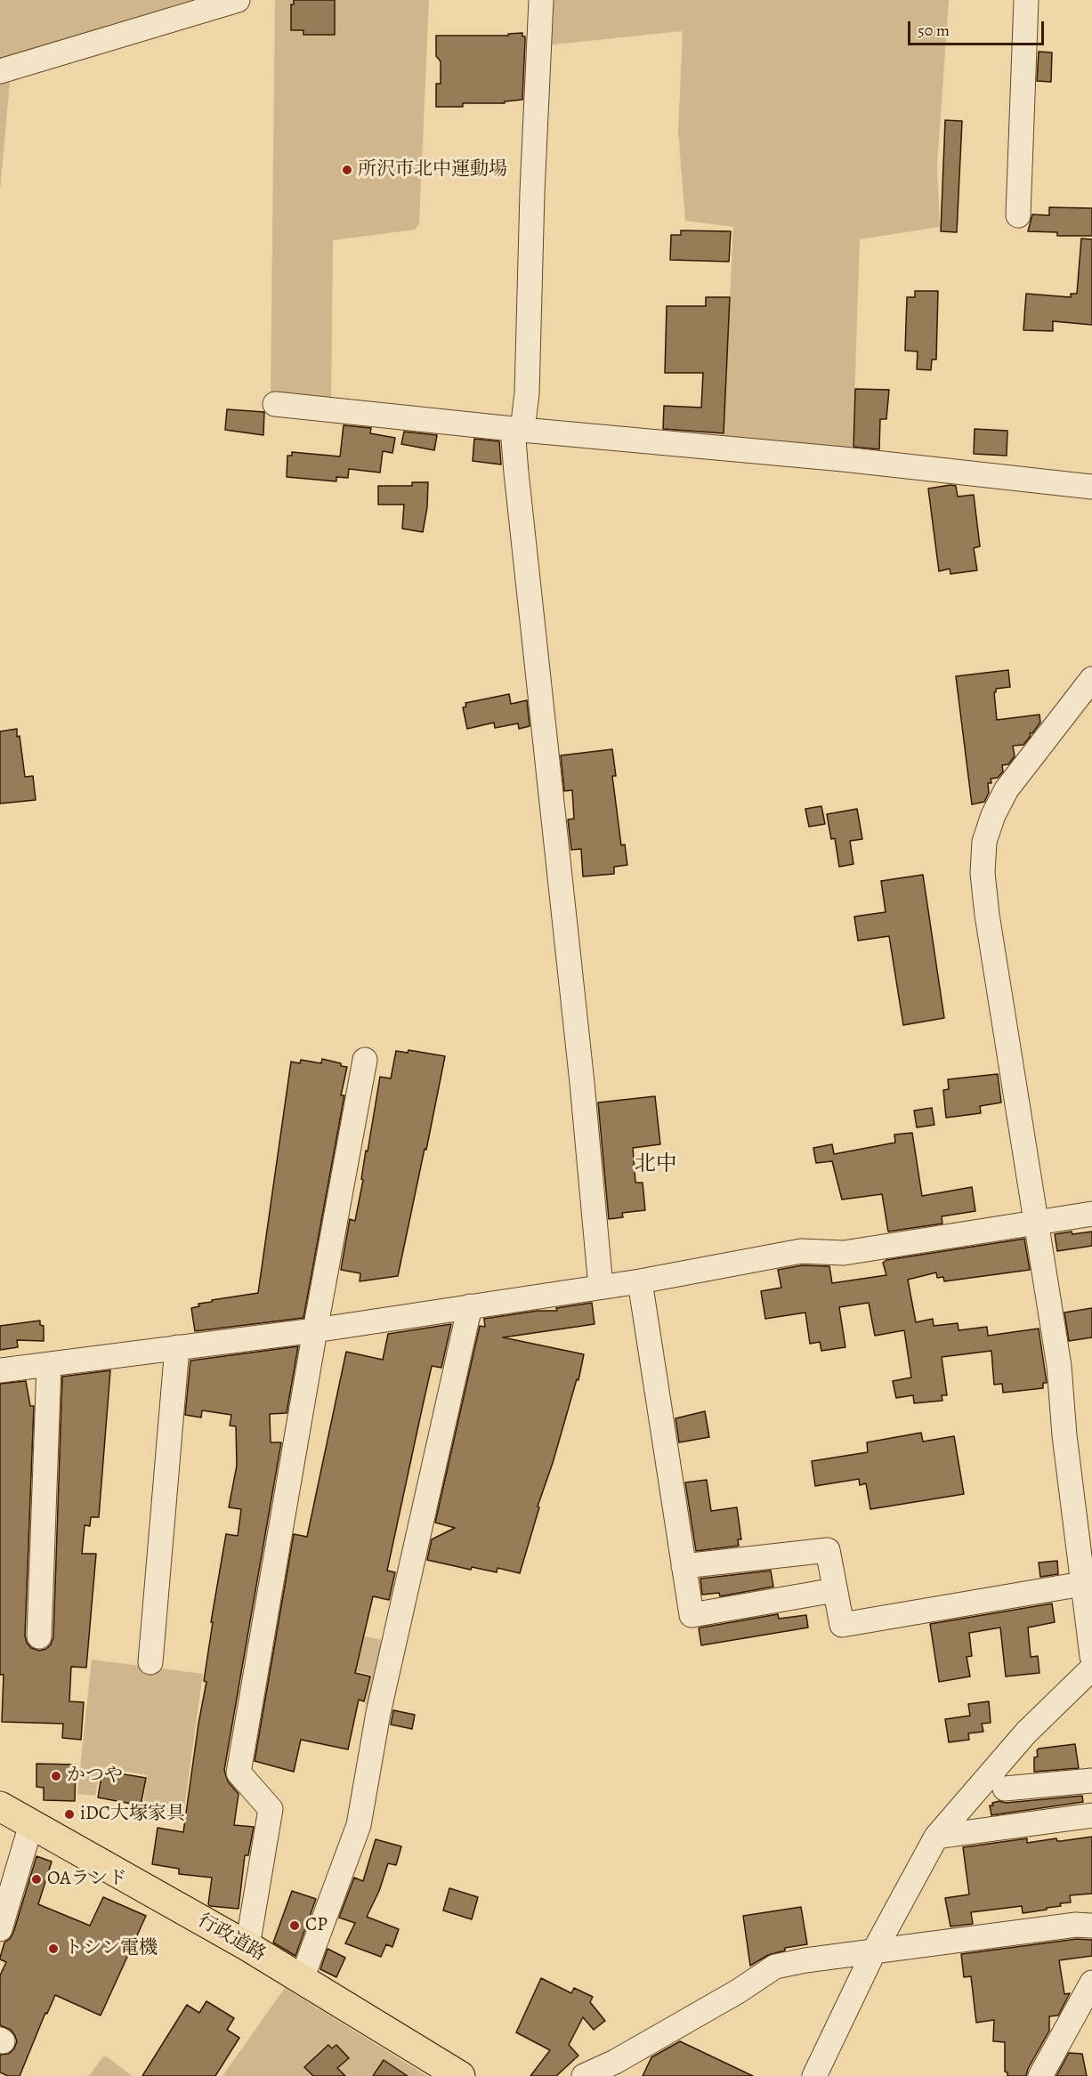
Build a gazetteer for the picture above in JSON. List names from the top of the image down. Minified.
{"streets":{"highway":["行政道路"]},"districts":["北中"],"places":["所沢市北中運動場","かつや","iDC大塚家具","OAランド","CP","トシン電機"],"scale_bar":"50 m"}
